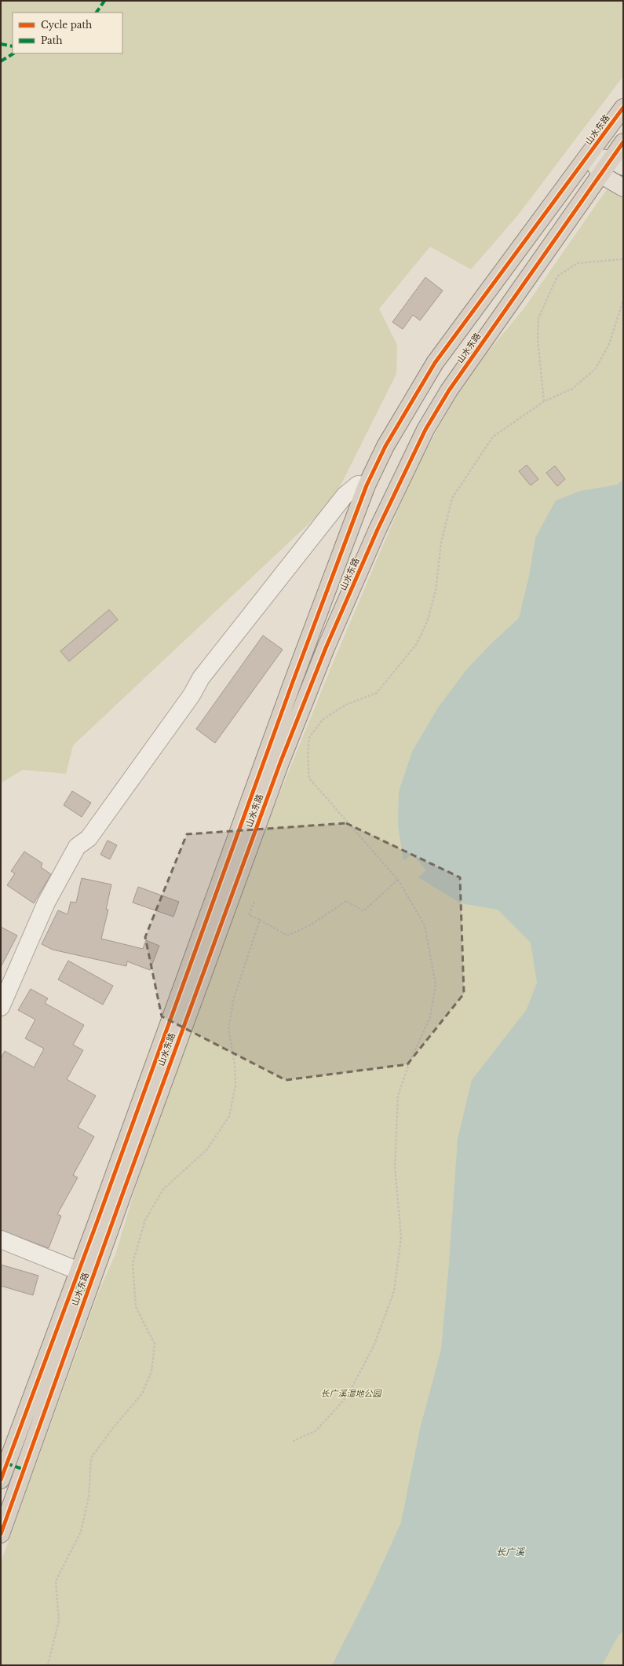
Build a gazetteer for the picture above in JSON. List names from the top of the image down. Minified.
{"streets":{"highway":["山水东路"]},"water":["长广溪"],"parks":["长广溪湿地公园"],"legend":["Cycle path","Path"]}
